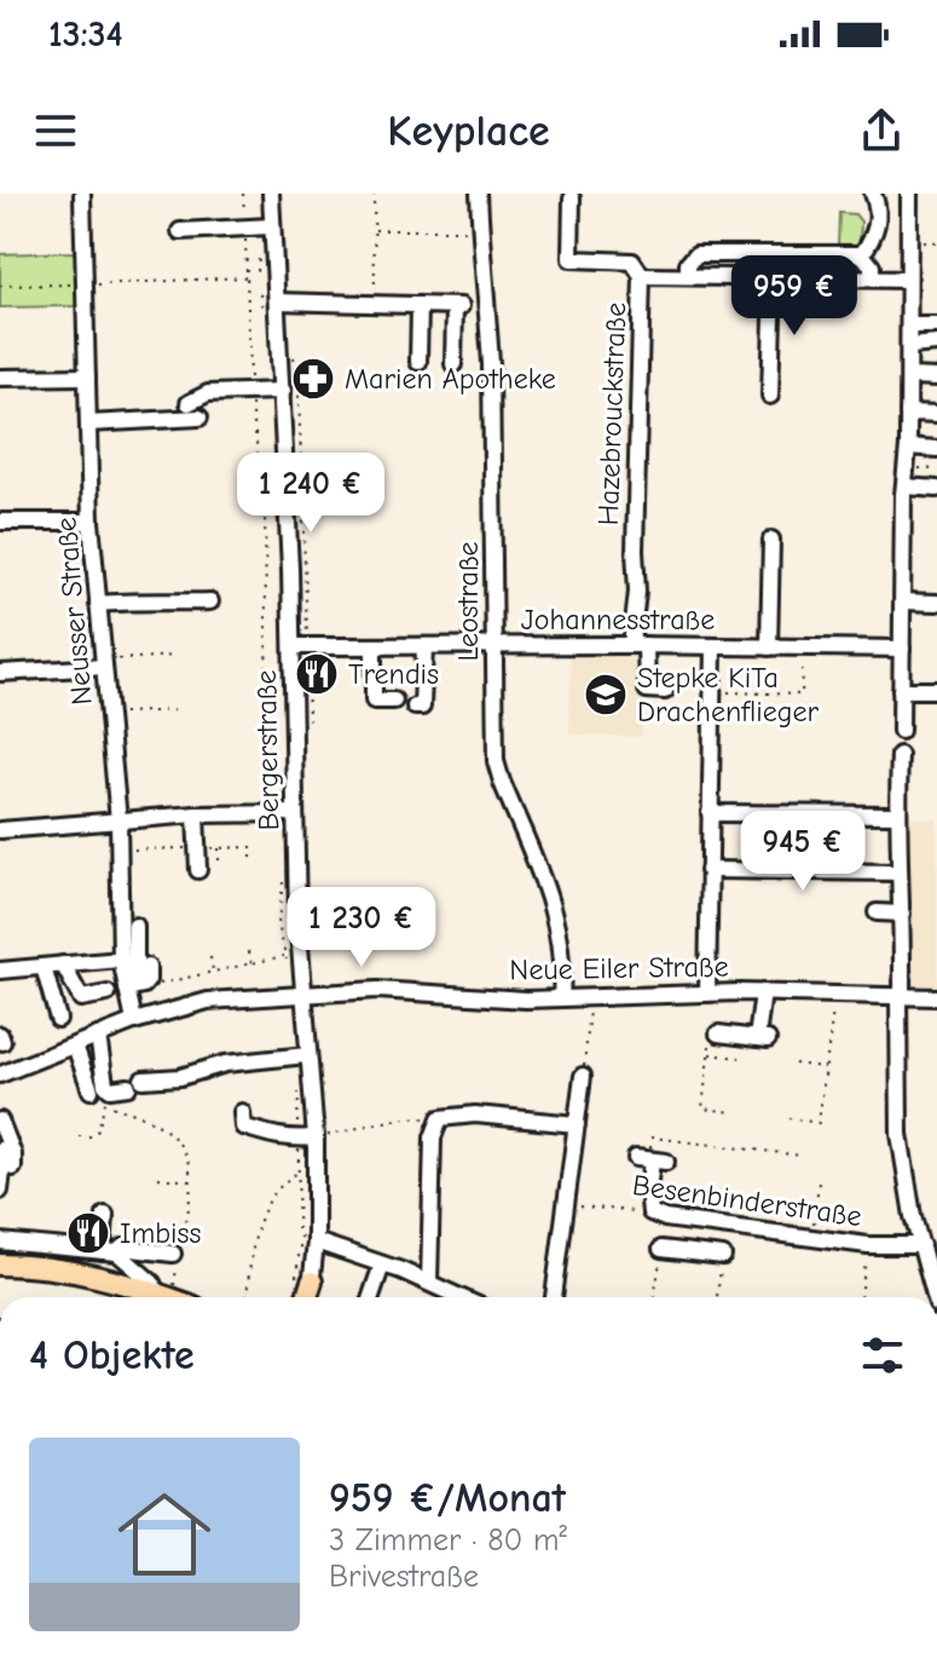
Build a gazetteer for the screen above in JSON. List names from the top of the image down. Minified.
{"streets":{"street":["Hazebrouckstraße","Leostraße","Neusser Straße","Johannesstraße","Bergerstraße","Neue Eiler Straße","Besenbinderstraße"]},"crossings":[["Hazebrouckstraße","Johannesstraße"],["Leostraße","Johannesstraße"],["Leostraße","Neue Eiler Straße"],["Neusser Straße","Neue Eiler Straße"],["Johannesstraße","Bergerstraße"],["Bergerstraße","Neue Eiler Straße"]],"places":{"pharmacy":["Marien Apotheke"],"restaurant":["Trendis","Imbiss"],"school or university":["Stepke KiTa Drachenflieger"]},"page":{"status":"13:34","header":"Keyplace","price":["959 €","1 240 €","945 €","1 230 €"],"heading":"4 Objekte","list":[{"name":"959 €/Monat","note":"3 Zimmer · 80 m² · Brivestraße"}]}}
